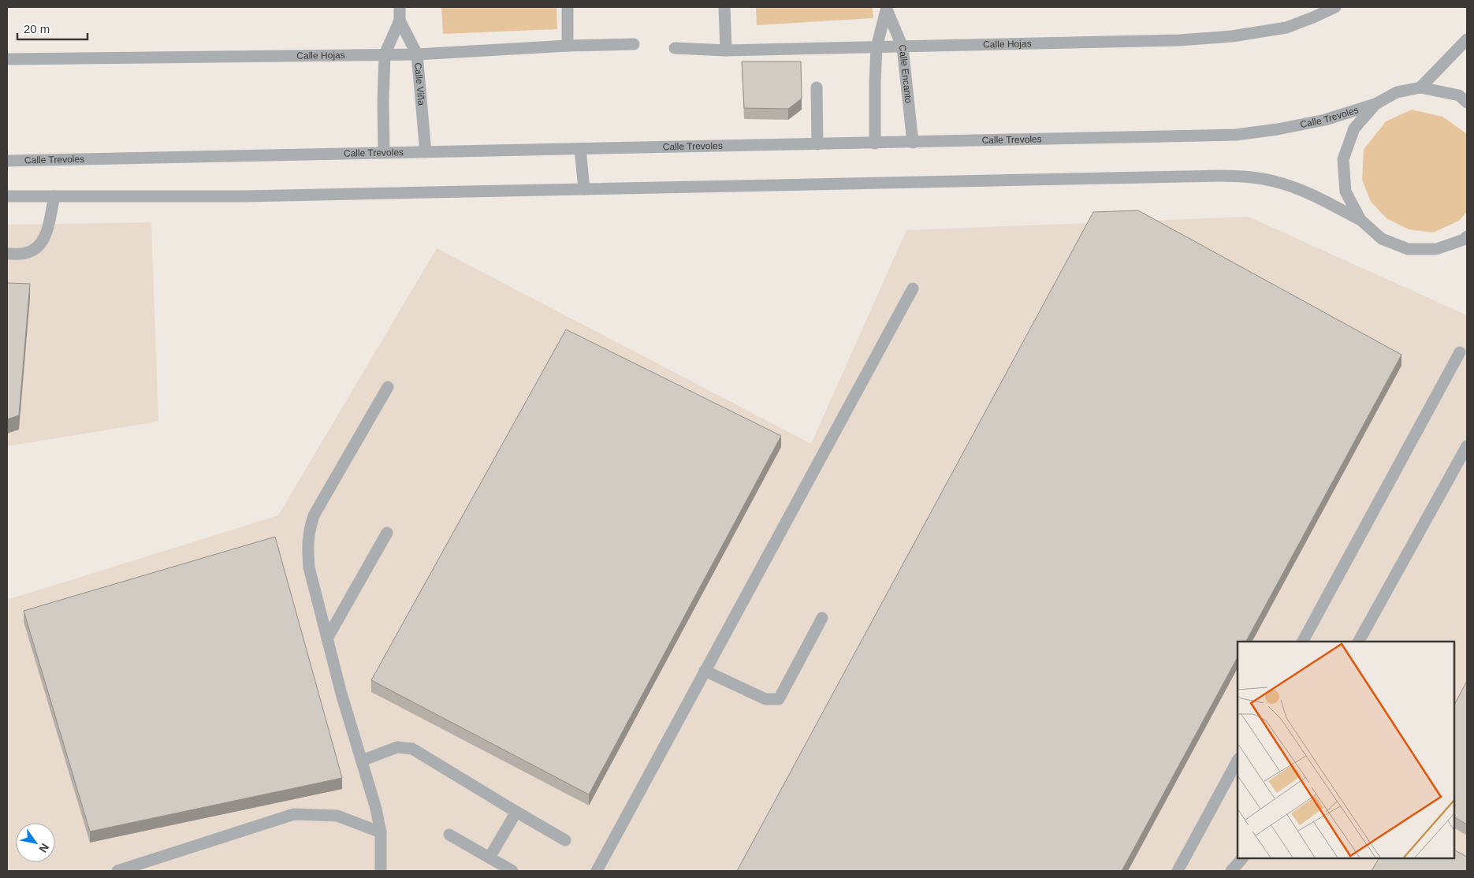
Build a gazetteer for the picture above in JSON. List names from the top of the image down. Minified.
{"streets":{"street":["Calle Hojas","Calle Encanto","Calle Viña","Calle Trevoles"]},"crossings":[["Calle Hojas","Calle Encanto"],["Calle Hojas","Calle Viña"],["Calle Encanto","Calle Trevoles"],["Calle Viña","Calle Trevoles"]],"scale_bar":"20 m","north":"bottom right"}
